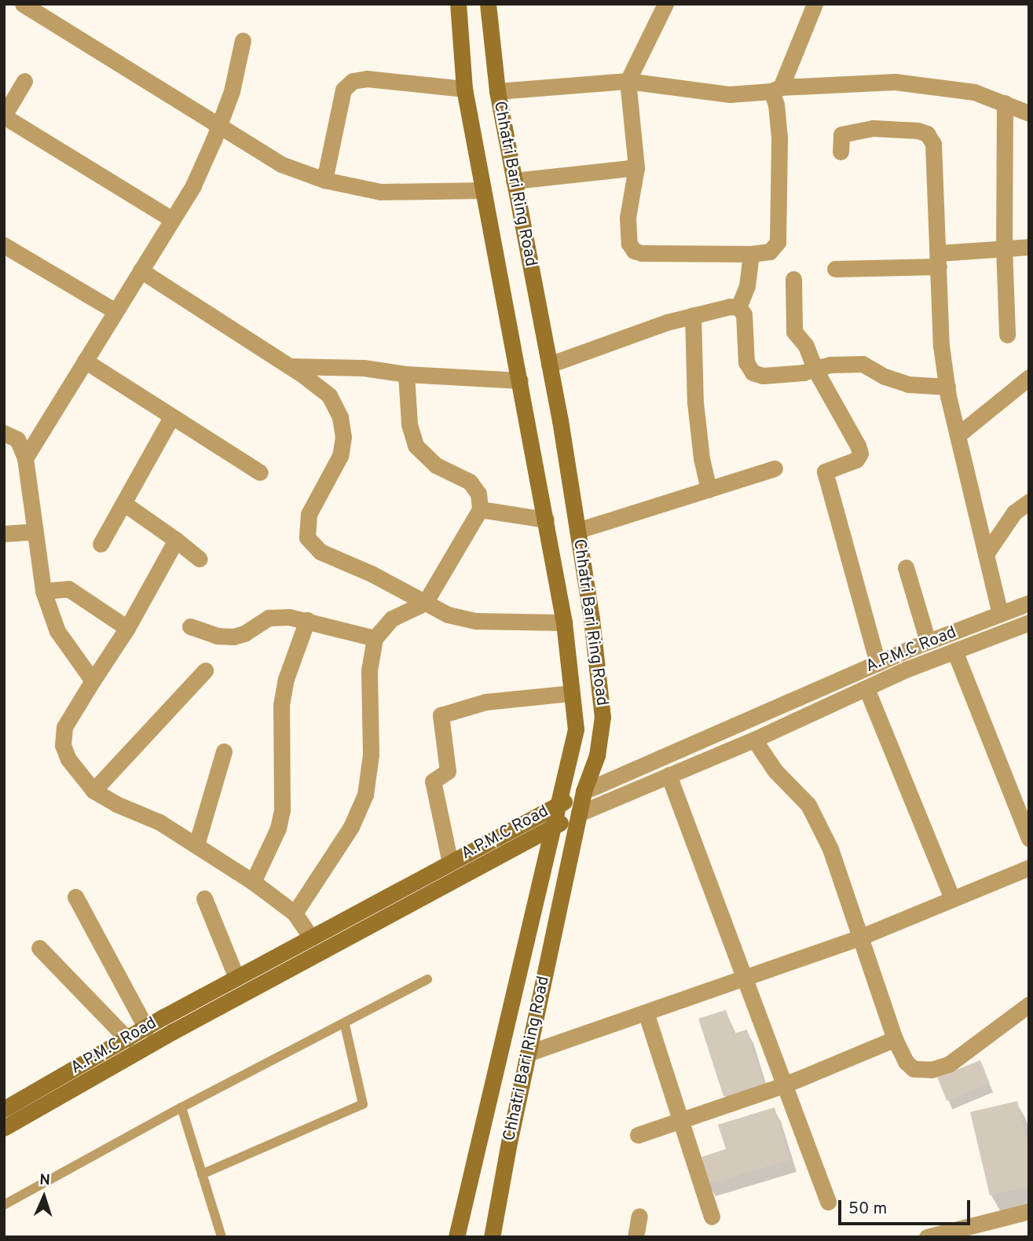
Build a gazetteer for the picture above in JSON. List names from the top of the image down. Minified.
{"streets":{"main road":["Chhatri Bari Ring Road","A.P.M.C Road"]},"crossings":[["Chhatri Bari Ring Road","A.P.M.C Road"]],"scale_bar":"50 m","north":"top"}
